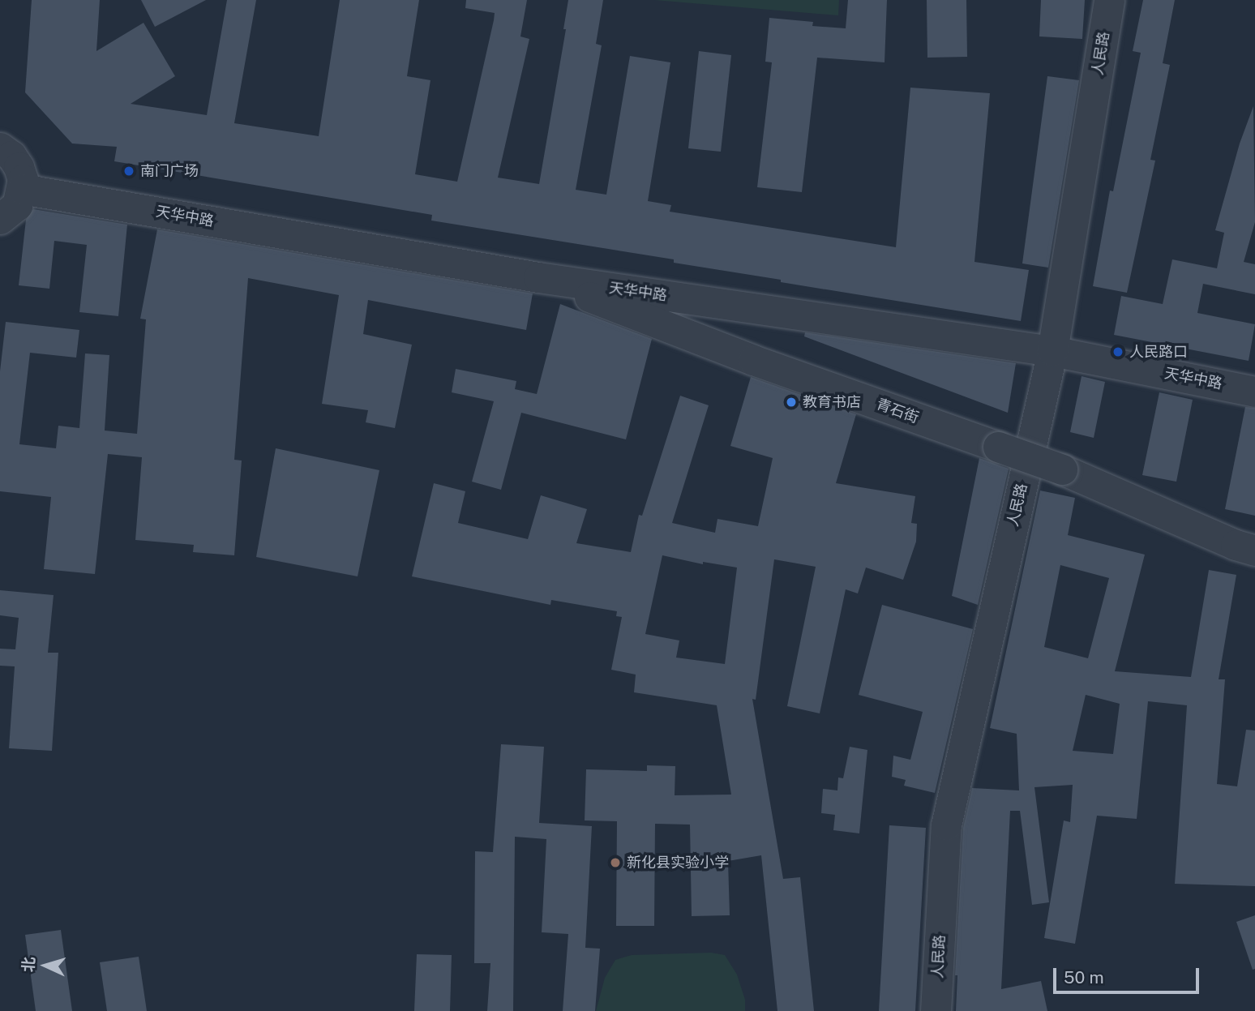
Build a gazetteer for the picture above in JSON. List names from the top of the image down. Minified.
{"streets":{"street":["人民路","天华中路","青石街"]},"crossings":[["人民路","天华中路"],["天华中路","青石街"]],"places":["南门广场","人民路口","教育书店","新化县实验小学"],"scale_bar":"50 m","north":"left"}
